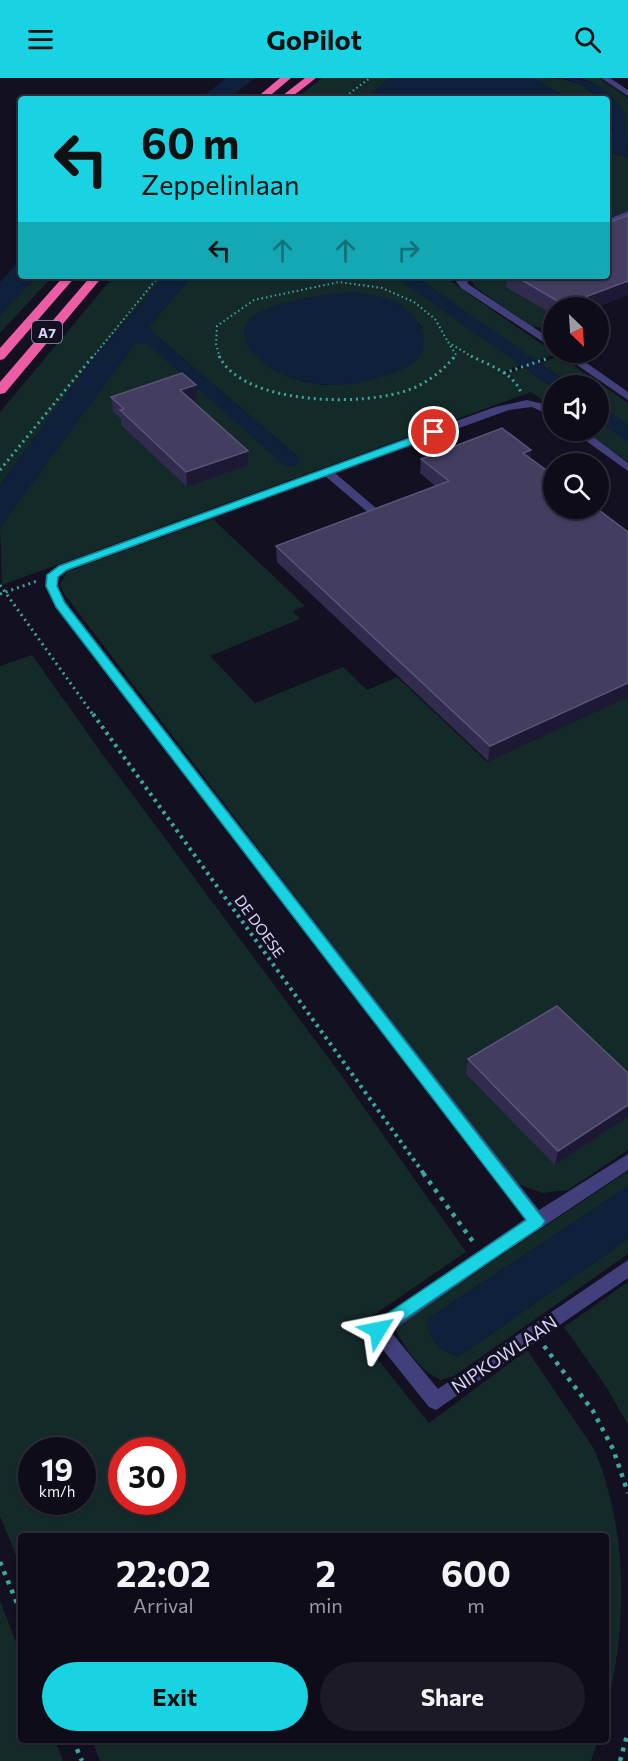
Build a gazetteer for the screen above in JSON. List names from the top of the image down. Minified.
{"streets":{"highway":["A7"],"street":["NIPKOWLAAN"],"path":["DE DOESE"]},"crossings":[["DE DOESE","NIPKOWLAAN"]],"north":"bottom right","page":{"header":"GoPilot","turn":["60 m","Zeppelinlaan"],"speed":"19 km/h","limit":"30","eta":["22:02","Arrival","2","min","600","m"],"buttons":["Exit","Share"]}}
